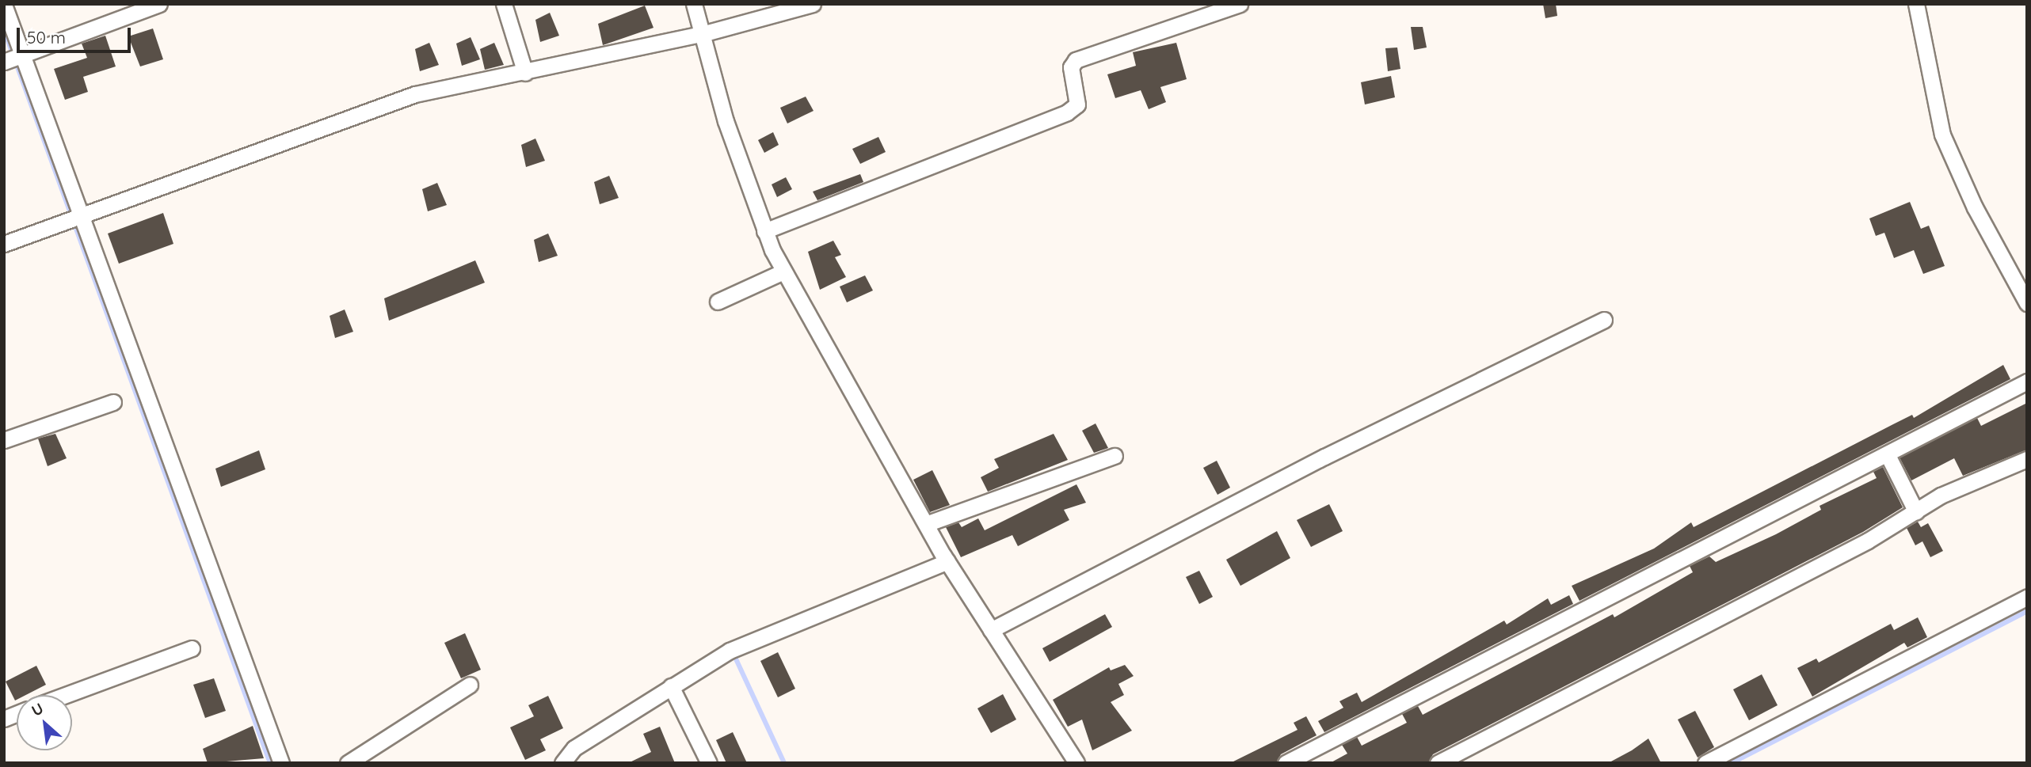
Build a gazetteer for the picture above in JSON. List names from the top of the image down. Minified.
{"scale_bar":"50 m","north":"top left"}
